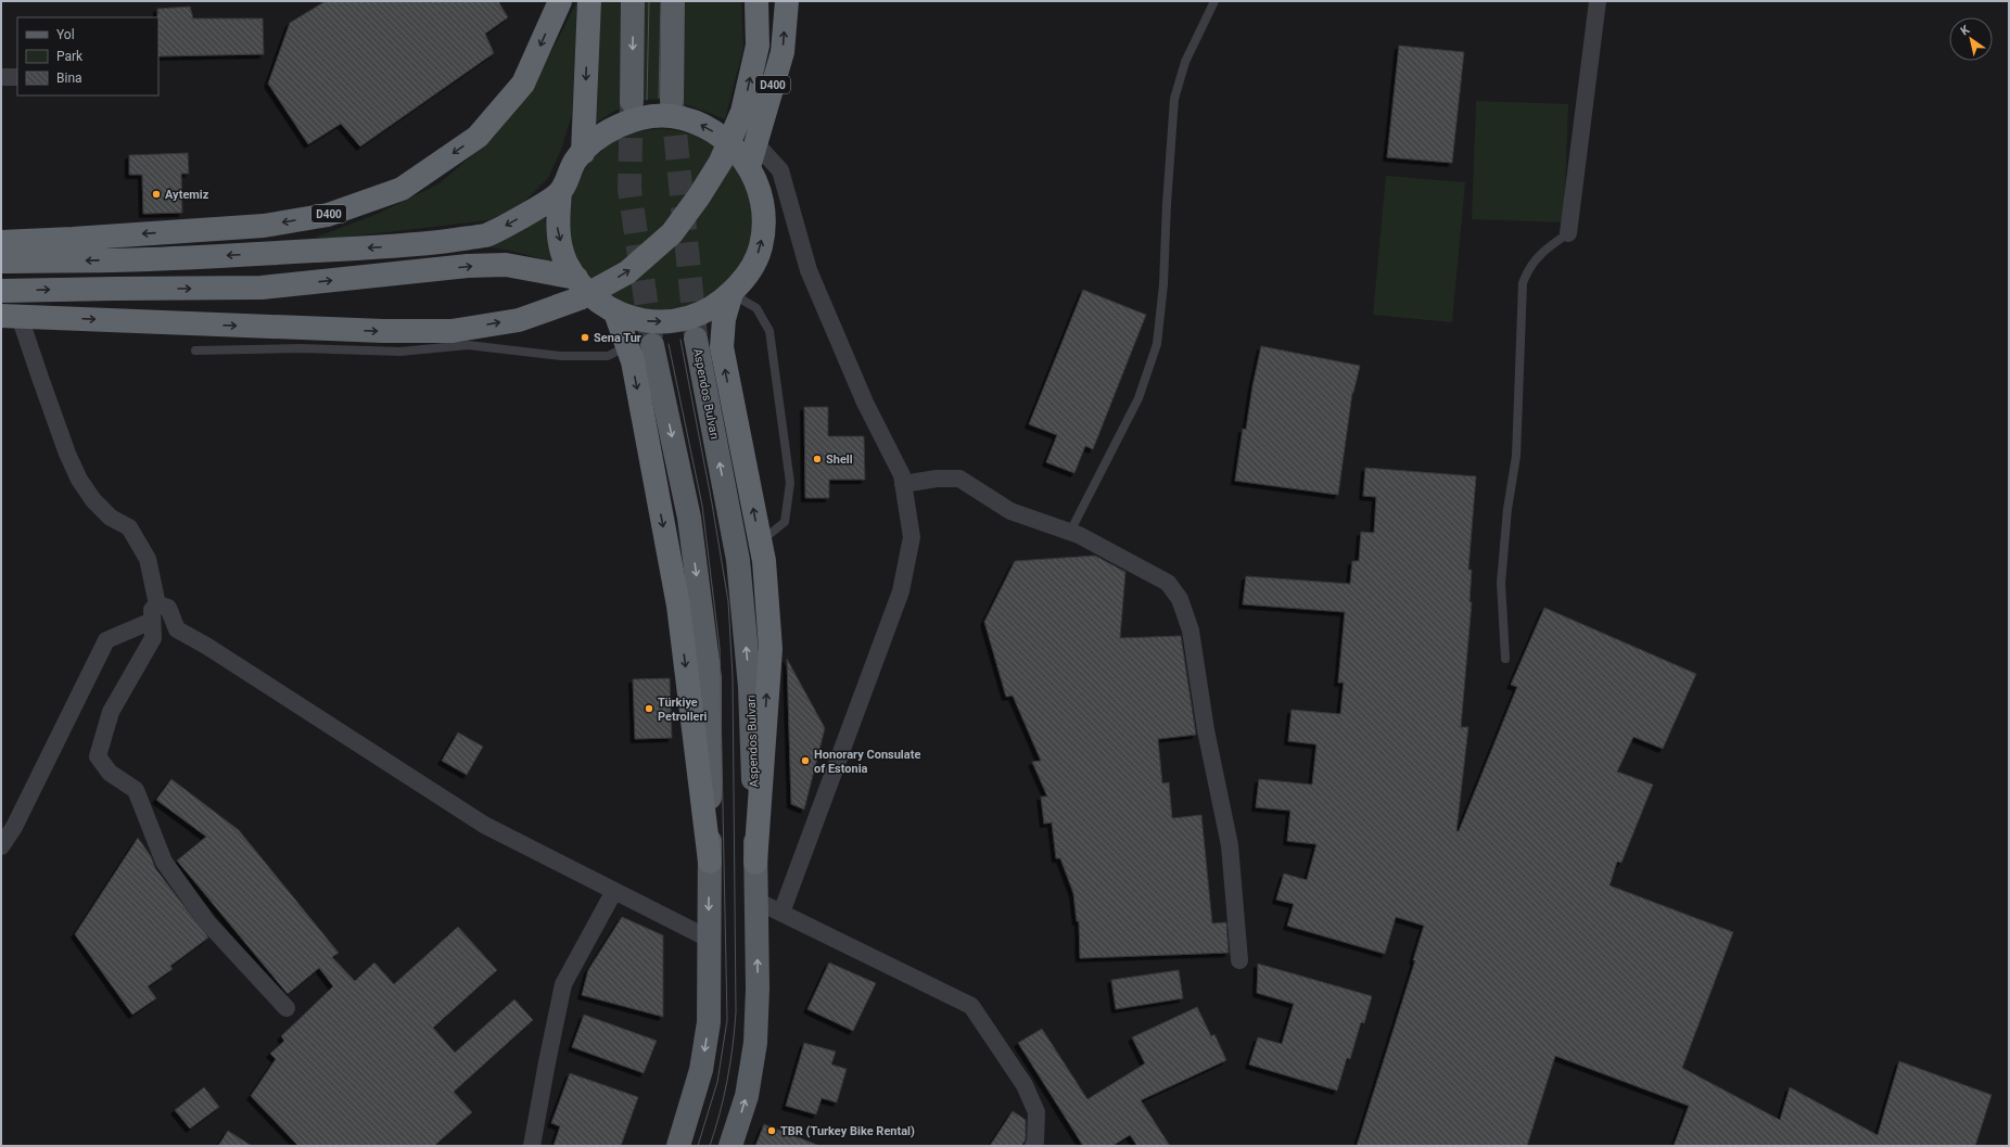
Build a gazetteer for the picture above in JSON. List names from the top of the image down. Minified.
{"streets":{"highway":["D400"],"main road":["Aspendos Bulvarı"]},"places":["Aytemiz","Sena Tur","Shell","Türkiye Petrolleri","Honorary Consulate of Estonia","TBR (Turkey Bike Rental)"],"legend":["Yol","Park","Bina"],"north":"top left"}
